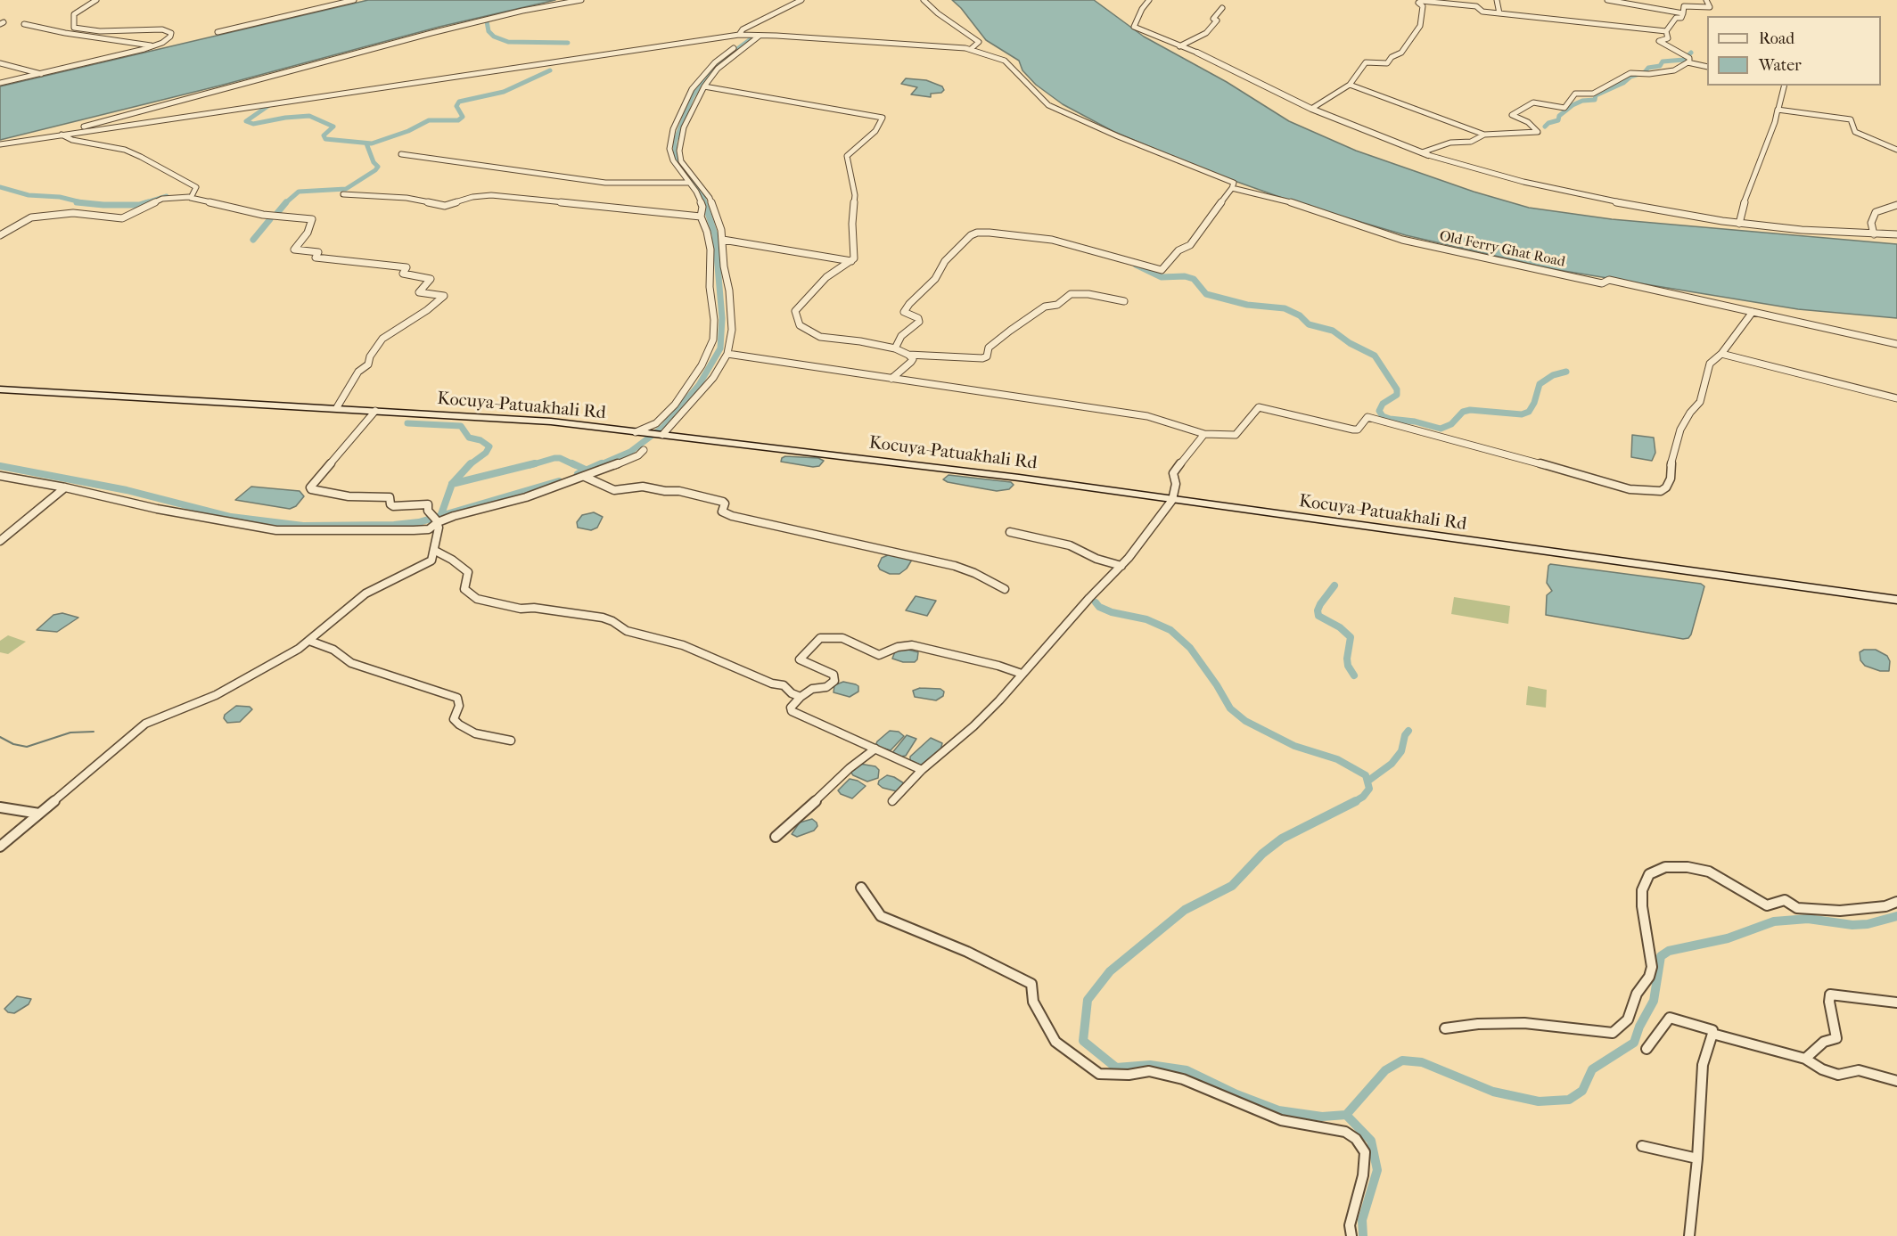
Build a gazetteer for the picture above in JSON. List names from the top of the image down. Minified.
{"streets":{"main road":["Kocuya-Patuakhali Rd"],"street":["Old Ferry Ghat Road"]},"legend":["Road","Water"]}
